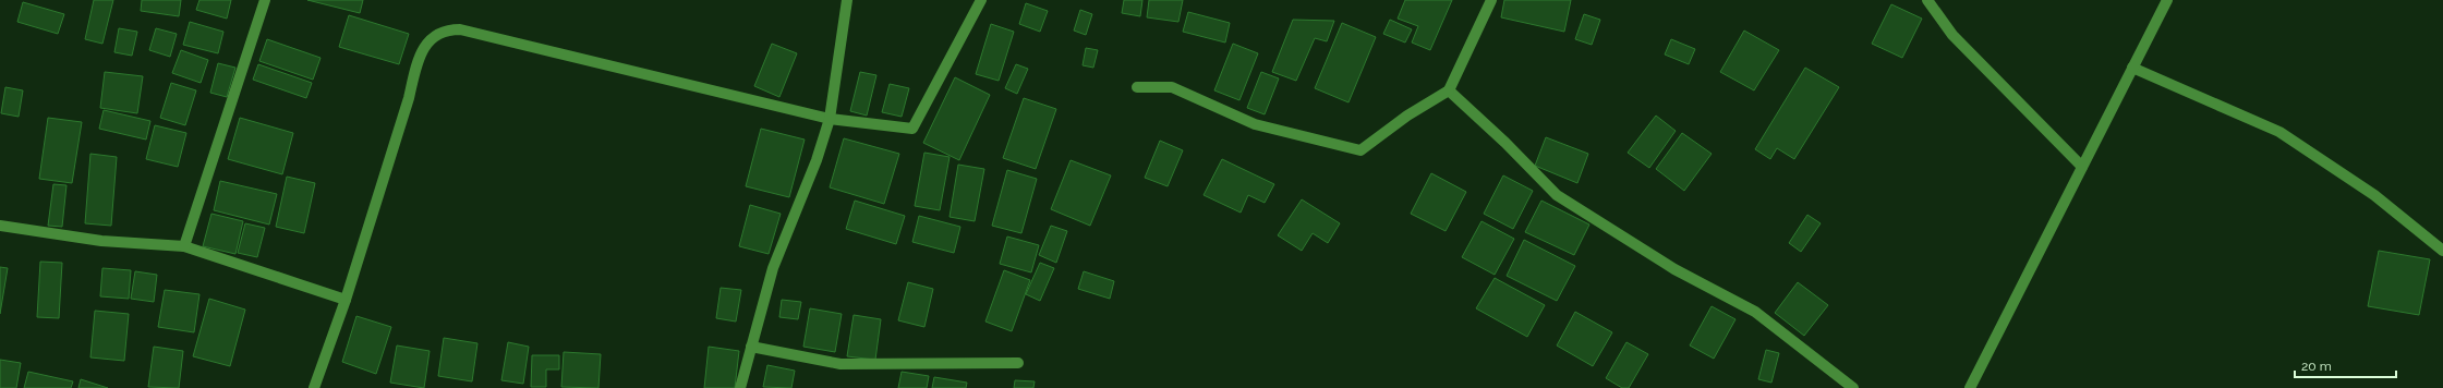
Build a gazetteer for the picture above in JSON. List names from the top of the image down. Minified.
{"scale_bar":"20 m"}
